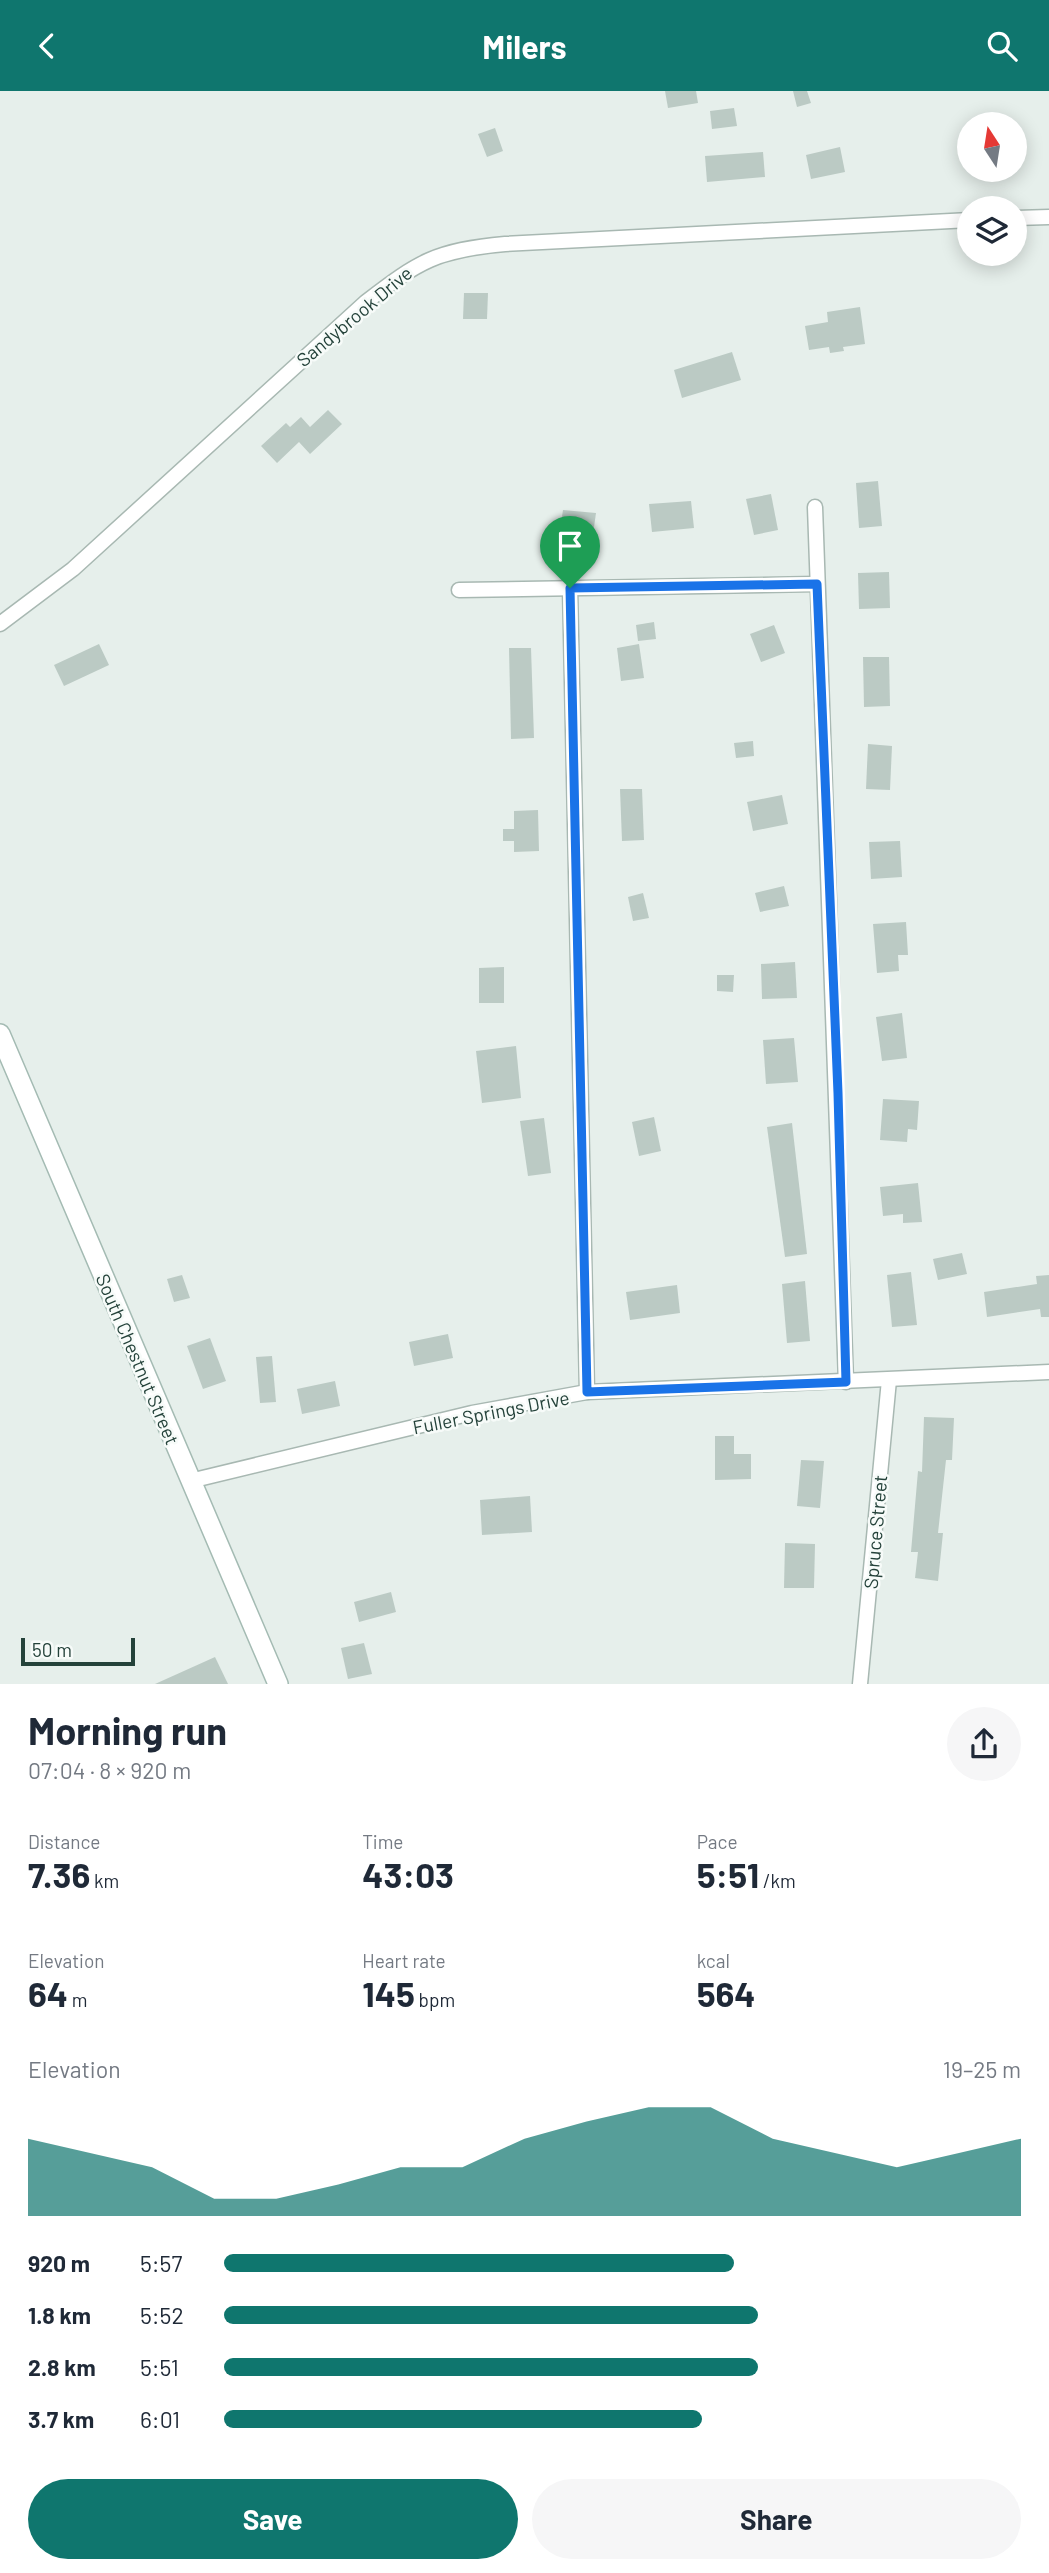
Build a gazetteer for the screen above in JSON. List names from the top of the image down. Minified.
{"streets":{"main road":["South Chestnut Street"],"street":["Sandybrook Drive","Fuller Springs Drive","Spruce Street"]},"crossings":[["South Chestnut Street","Fuller Springs Drive"],["Fuller Springs Drive","Spruce Street"]],"scale_bar":"50 m","north":"top","page":{"header":"Milers","scale":"50 m","heading":["Morning run","07:04 · 8 × 920 m"],"stats":[["Distance","7.36 km"],["Time","43:03"],["Pace","5:51 /km"],["Elevation","64 m"],["Heart rate","145 bpm"],["kcal","564"]],"chart":["Elevation","19–25 m"],"list":[{"name":"920 m","note":"5:57"},{"name":"1.8 km","note":"5:52"},{"name":"2.8 km","note":"5:51"},{"name":"3.7 km","note":"6:01"}],"buttons":["Save","Share"]}}
